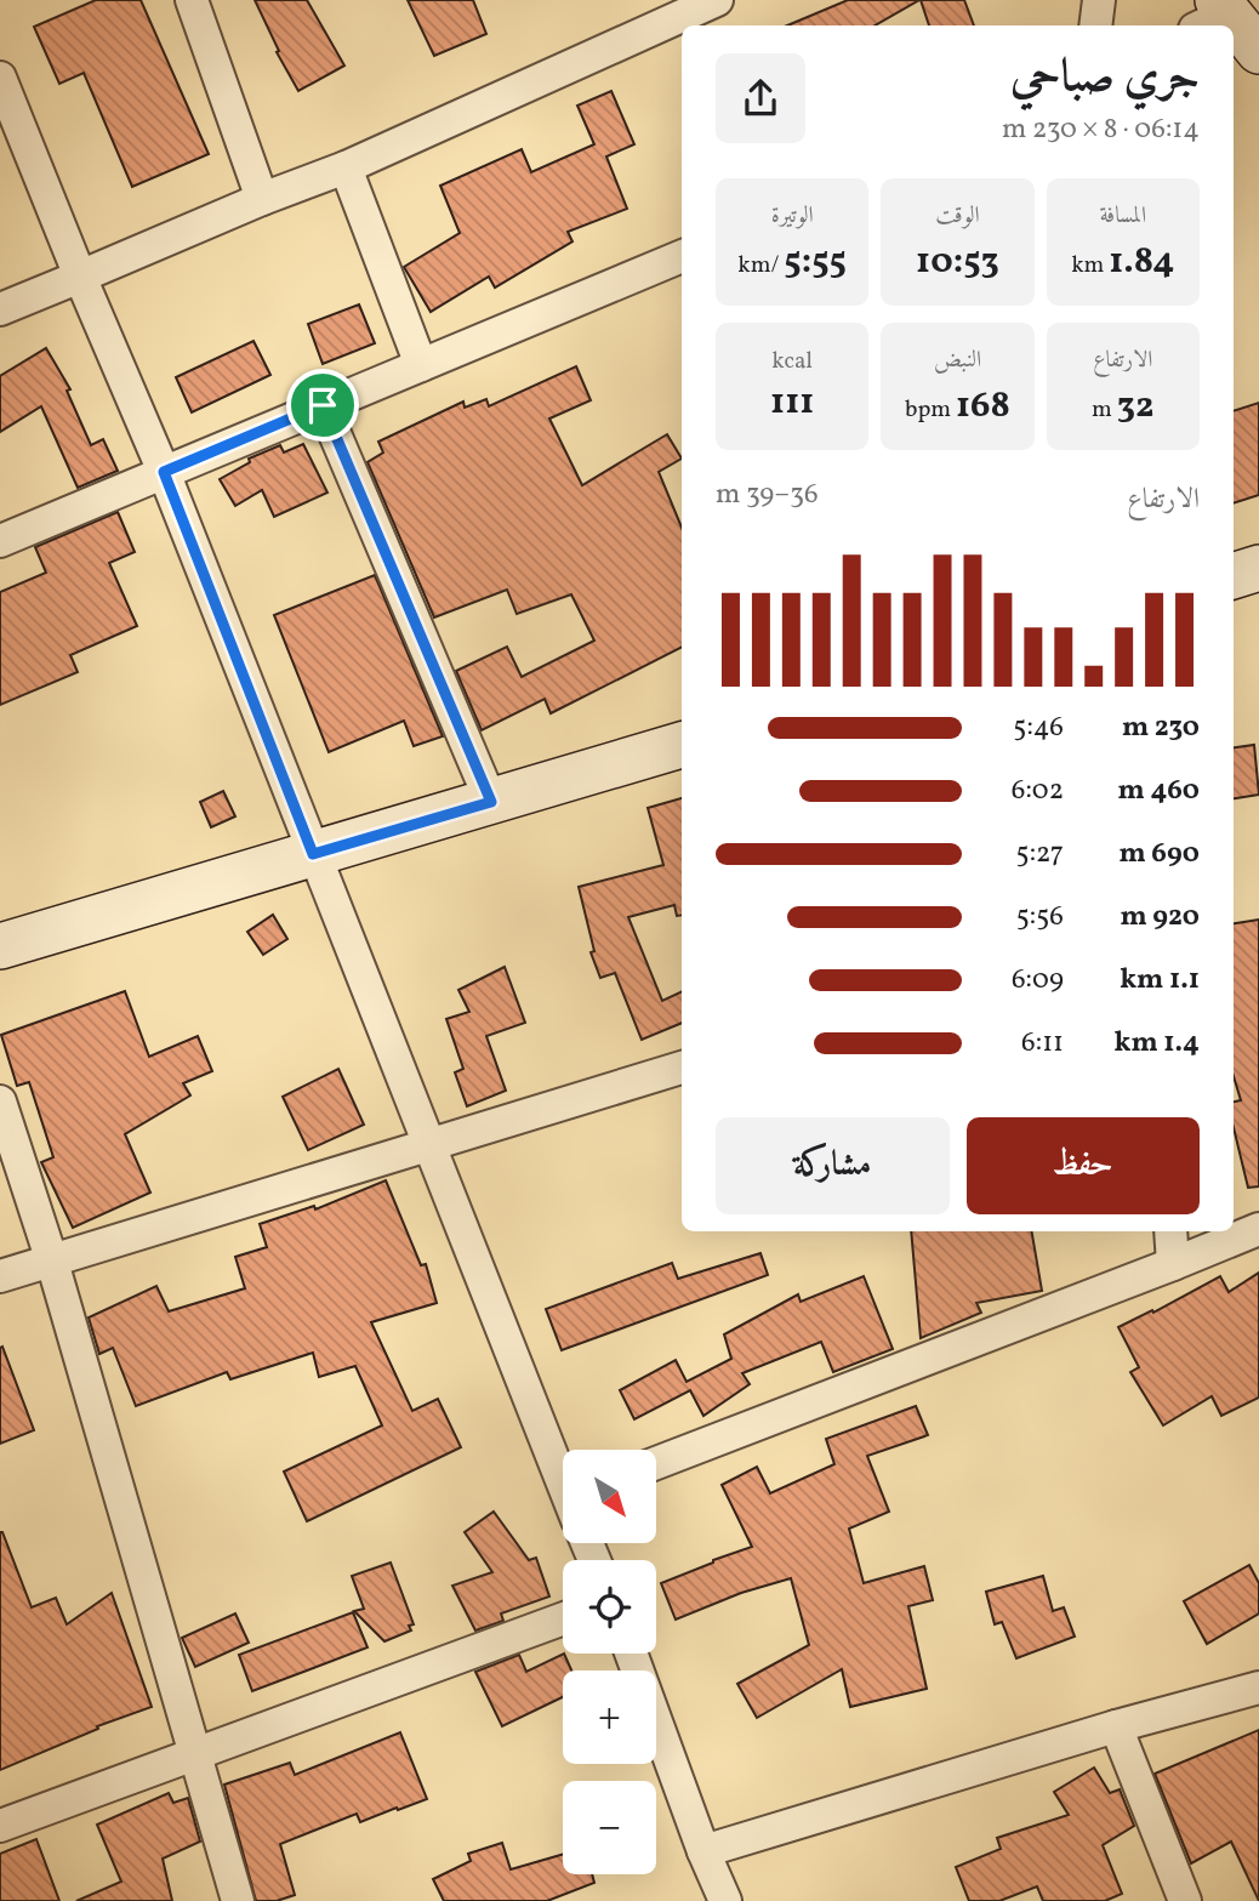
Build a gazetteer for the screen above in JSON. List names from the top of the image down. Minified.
{"north":"bottom right","page":{"heading":["جري صباحي","06:14 · 8 × 230 m"],"stats":[["المسافة","1.84 km"],["الوقت","10:53"],["الوتيرة","5:55 /km"],["الارتفاع","32 m"],["النبض","168 bpm"],["kcal","111"]],"chart":["الارتفاع","36–39 m"],"list":[{"name":"230 m","note":"5:46"},{"name":"460 m","note":"6:02"},{"name":"690 m","note":"5:27"},{"name":"920 m","note":"5:56"},{"name":"1.1 km","note":"6:09"},{"name":"1.4 km","note":"6:11"}],"buttons":["حفظ","مشاركة"],"map_buttons":["+","−"]}}
